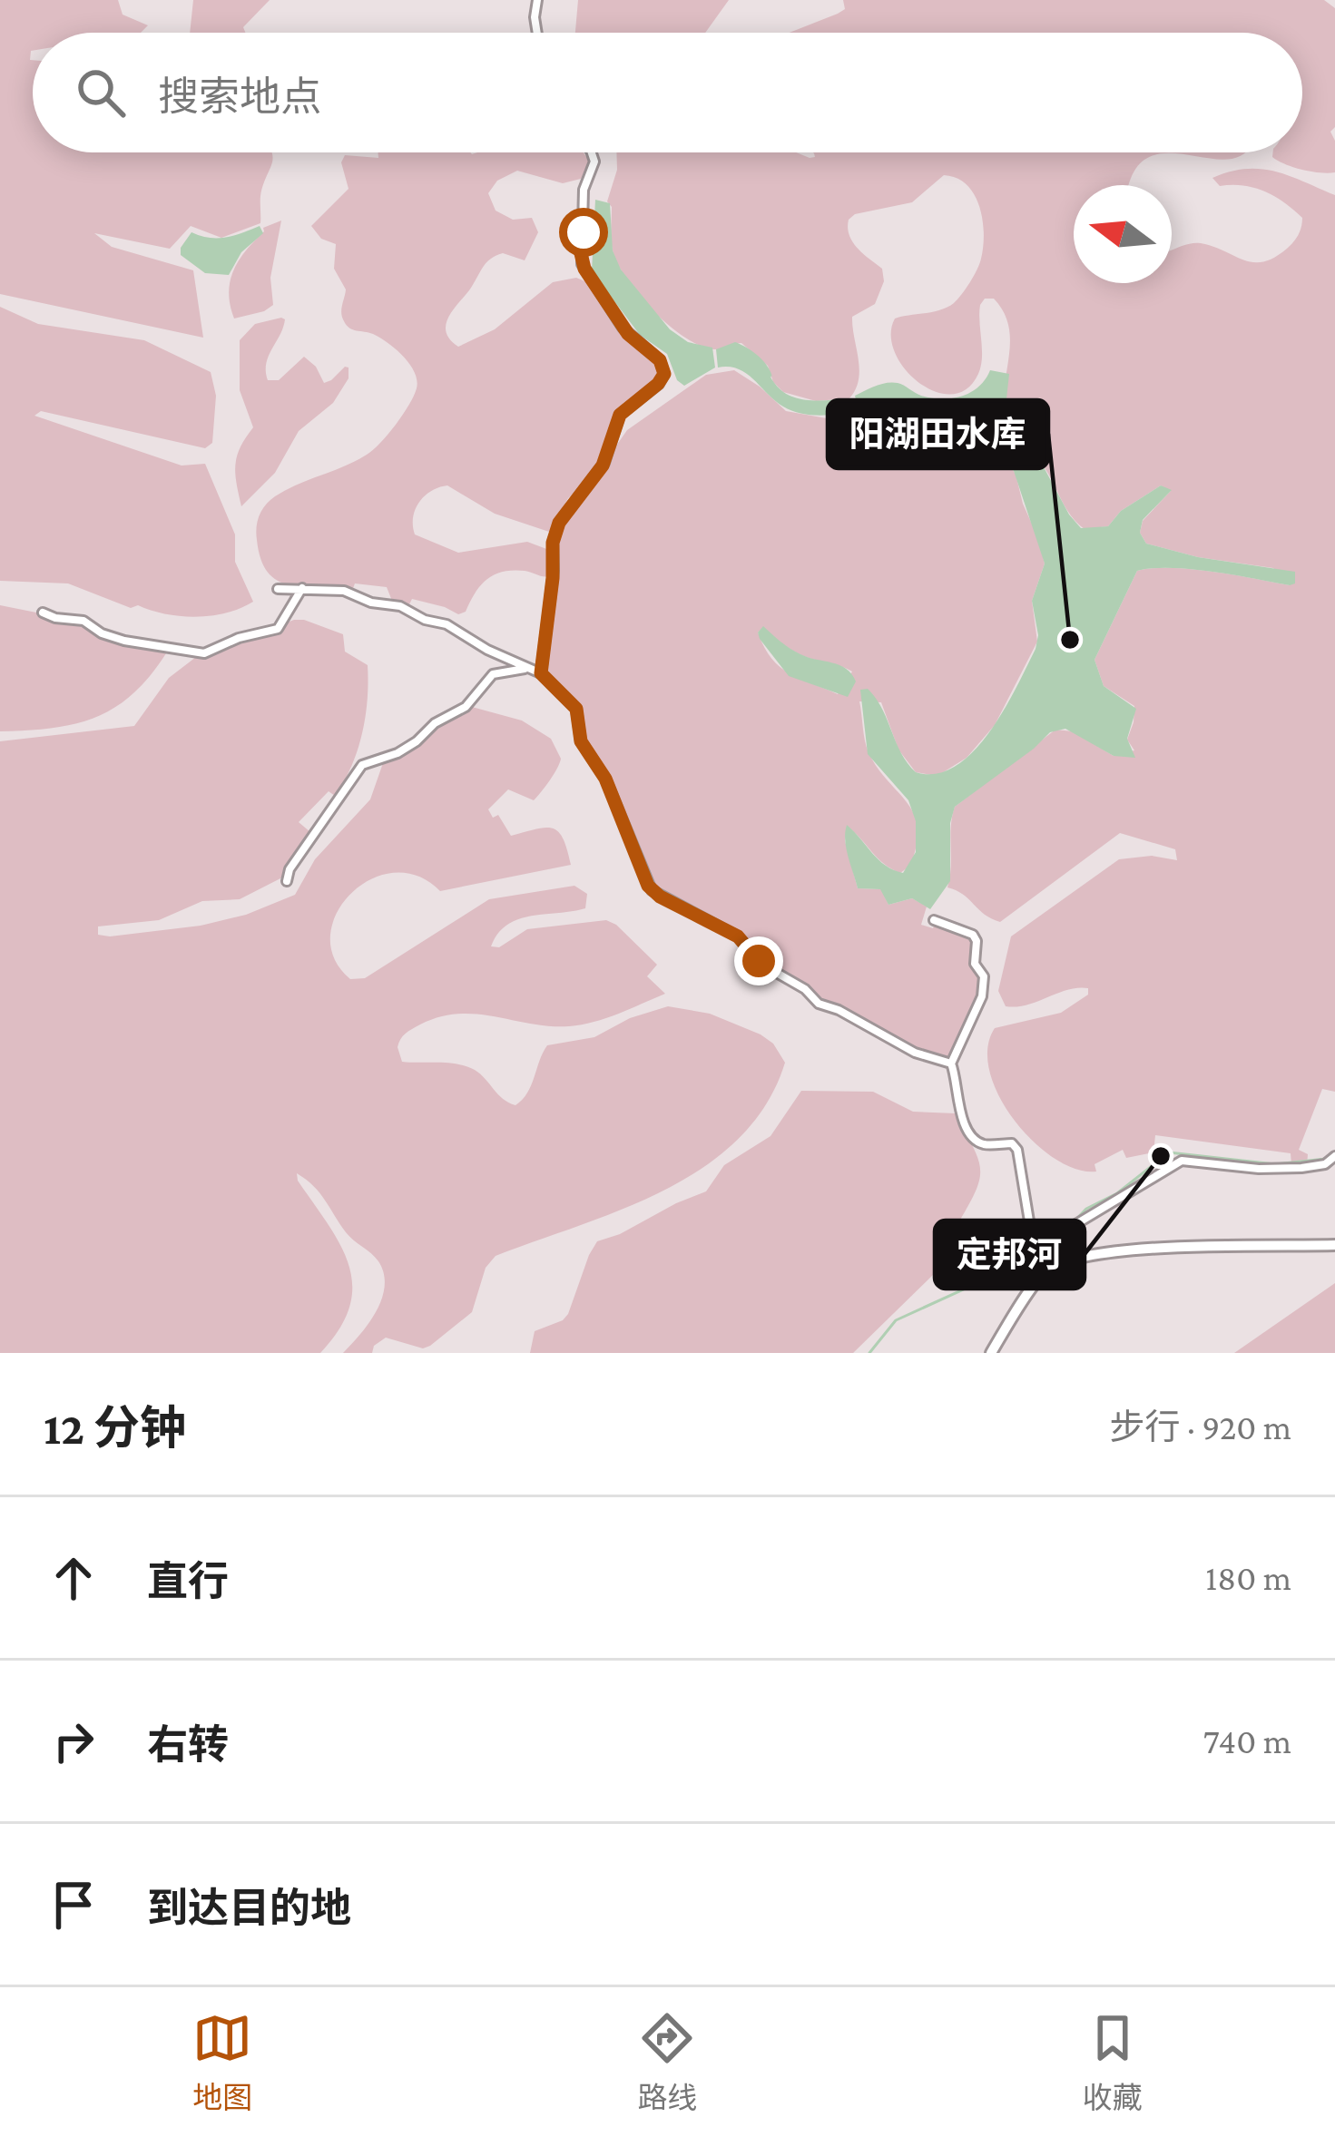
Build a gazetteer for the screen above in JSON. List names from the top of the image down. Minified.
{"places":["阳湖田水库","定邦河"],"north":"left","page":{"search":"搜索地点","heading":["12 分钟","步行 · 920 m"],"list":[["直行","180 m"],["右转","740 m"],"到达目的地"],"nav":["地图","路线","收藏"]}}
